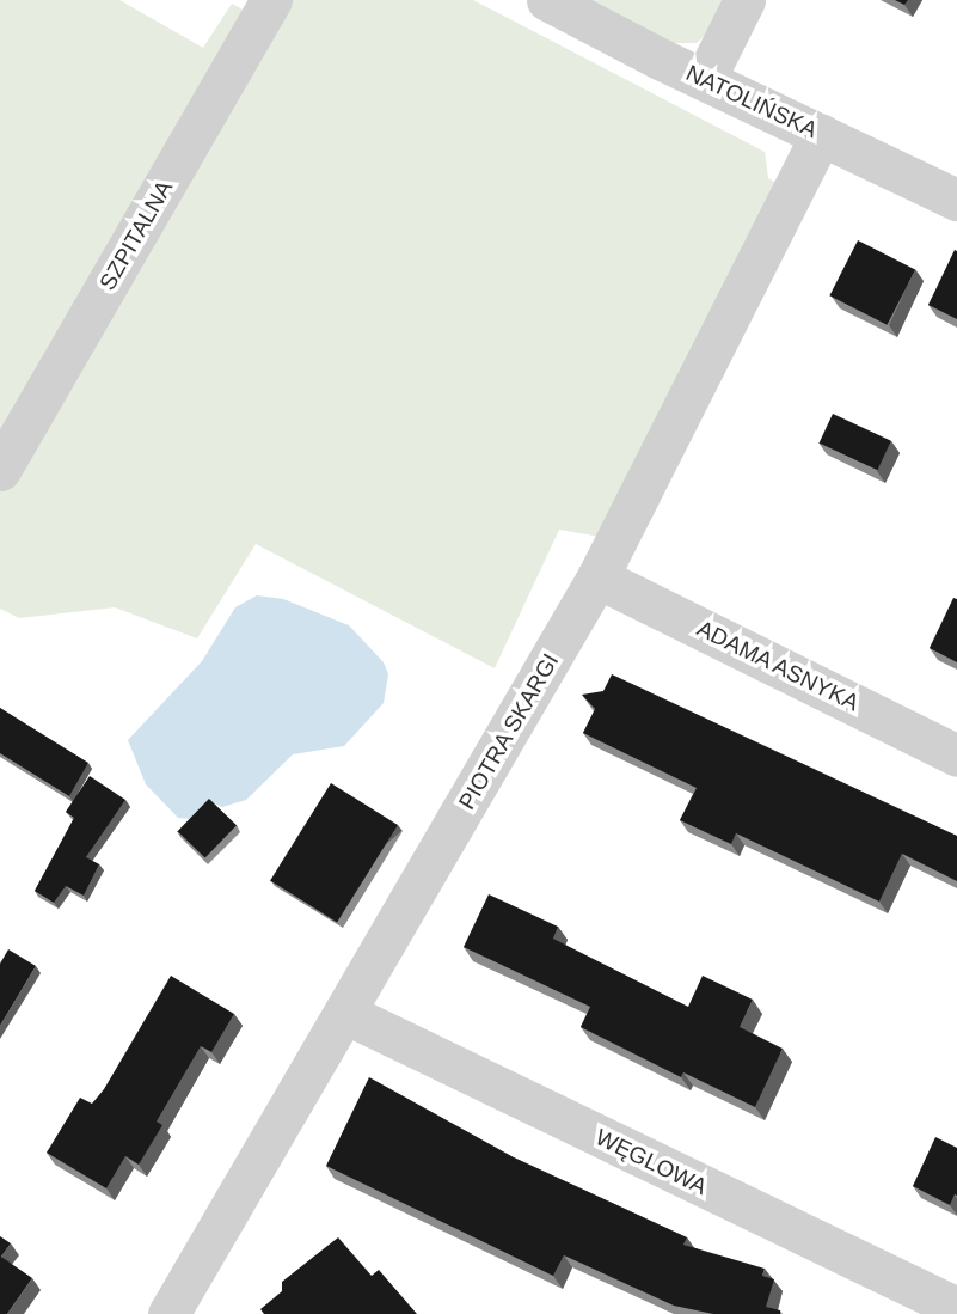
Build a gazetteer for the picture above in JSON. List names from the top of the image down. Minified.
{"streets":{"street":["NATOLIŃSKA","SZPITALNA","ADAMA ASNYKA","PIOTRA SKARGI","WĘGLOWA"]},"crossings":[["NATOLIŃSKA","PIOTRA SKARGI"],["ADAMA ASNYKA","PIOTRA SKARGI"],["PIOTRA SKARGI","WĘGLOWA"]]}
